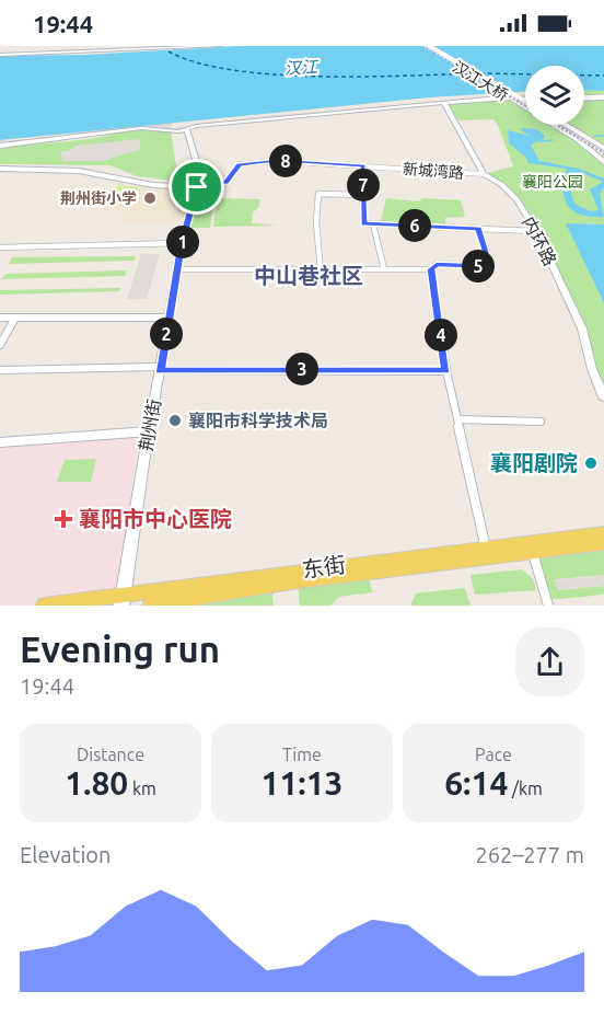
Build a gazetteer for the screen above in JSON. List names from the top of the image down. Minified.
{"streets":{"main road":["东街"],"street":["汉江大桥","新城湾路","内环路","荆州街"]},"crossings":[["新城湾路","内环路"],["新城湾路","荆州街"],["荆州街","东街"]],"districts":["中山巷社区"],"water":["汉江"],"parks":["襄阳公园"],"places":{"other":["荆州街小学","襄阳市科学技术局","襄阳剧院"],"health":["襄阳市中心医院"]},"page":{"status":"19:44","pins":["8","7","6","1","5","2","4","3"],"heading":["Evening run","19:44"],"stats":[["Distance","1.80 km"],["Time","11:13"],["Pace","6:14 /km"]],"chart":["Elevation","262–277 m"]}}
